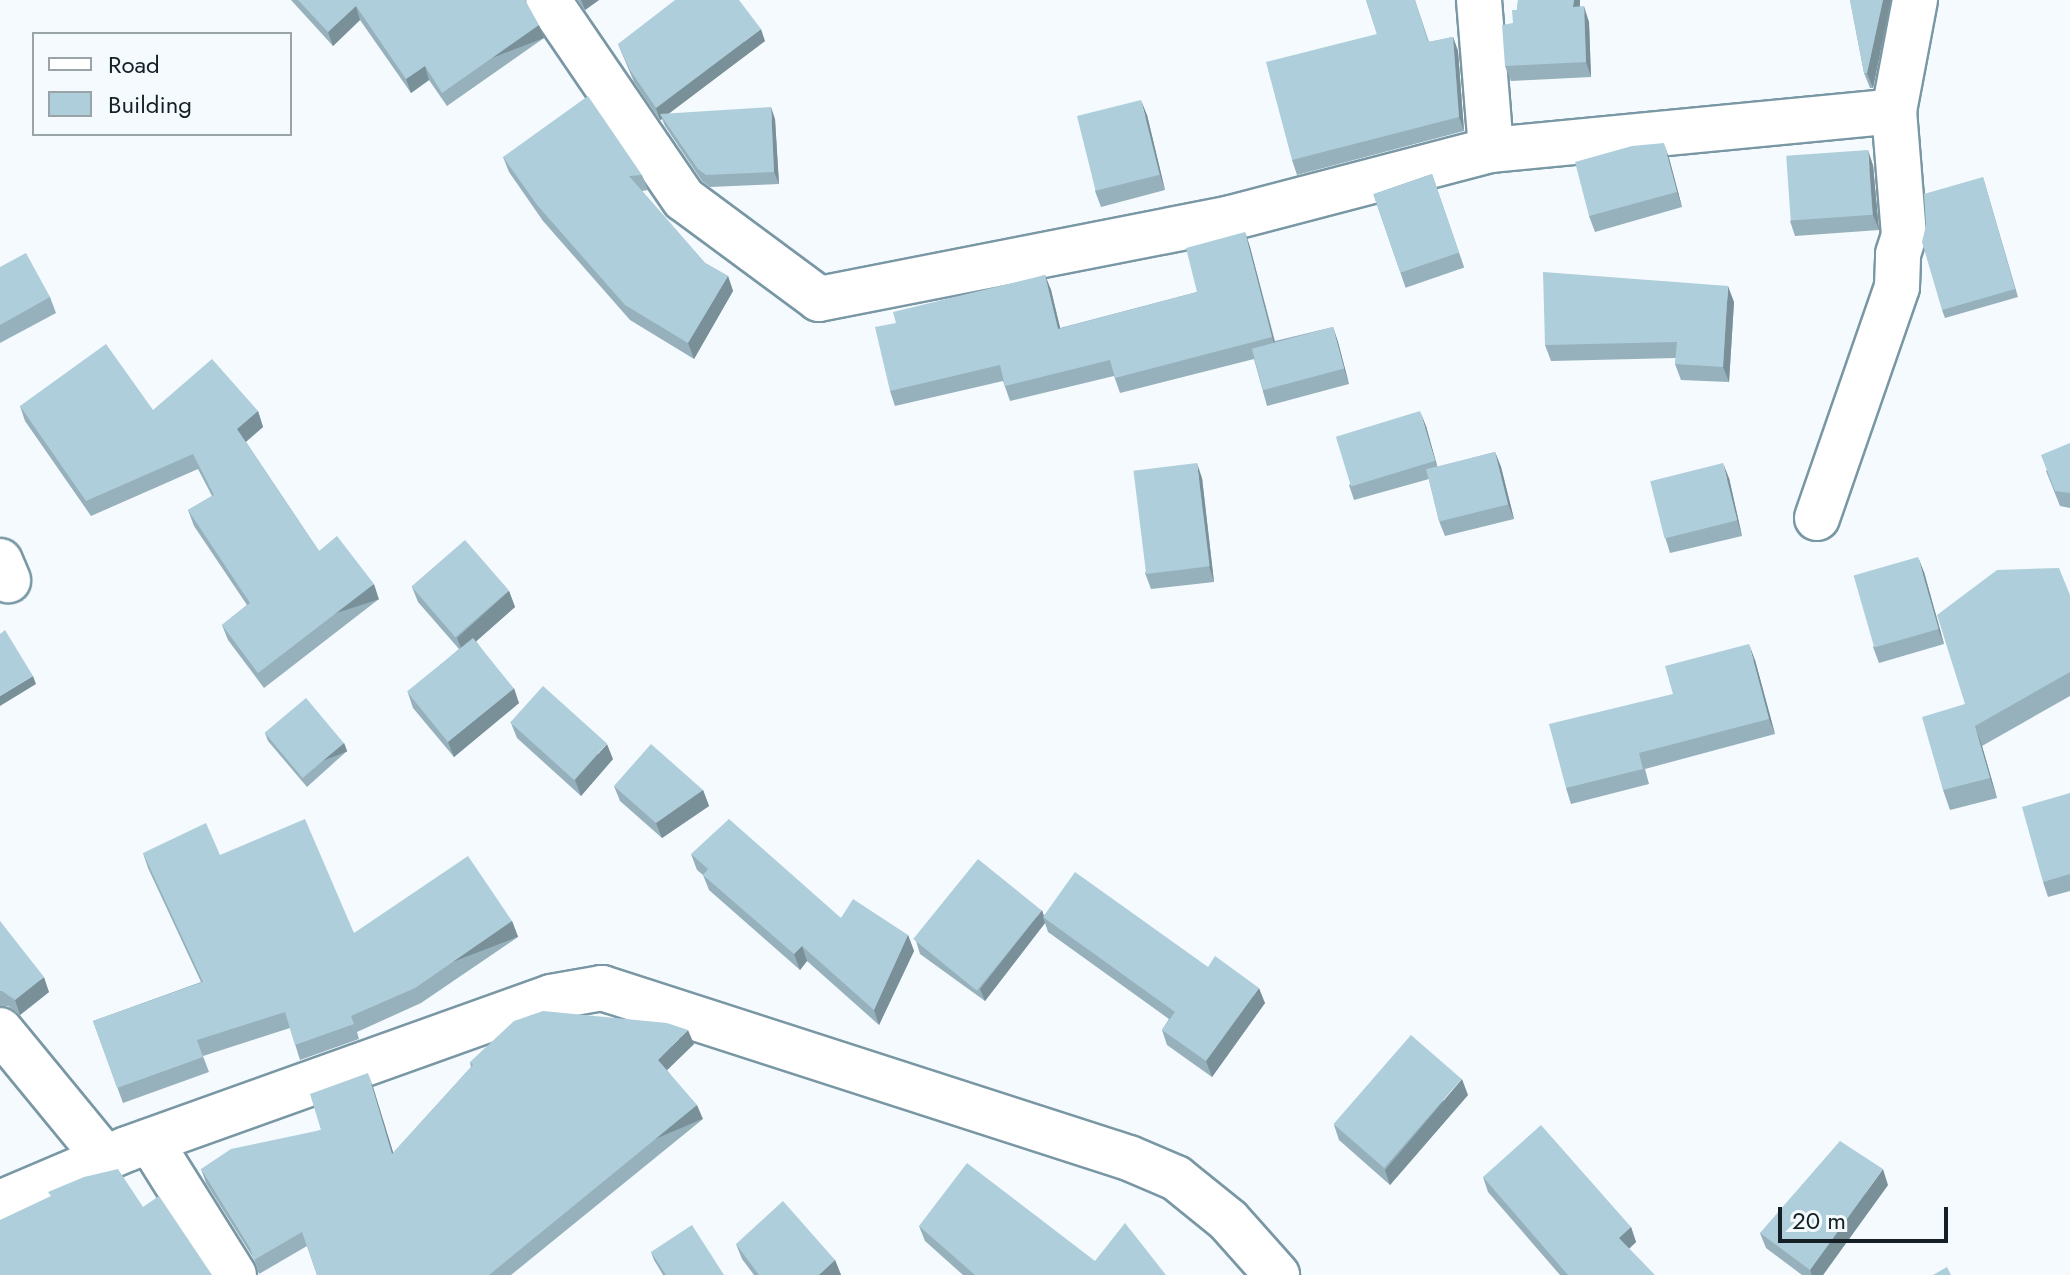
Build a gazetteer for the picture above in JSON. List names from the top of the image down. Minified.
{"legend":["Road","Building"],"scale_bar":"20 m"}
